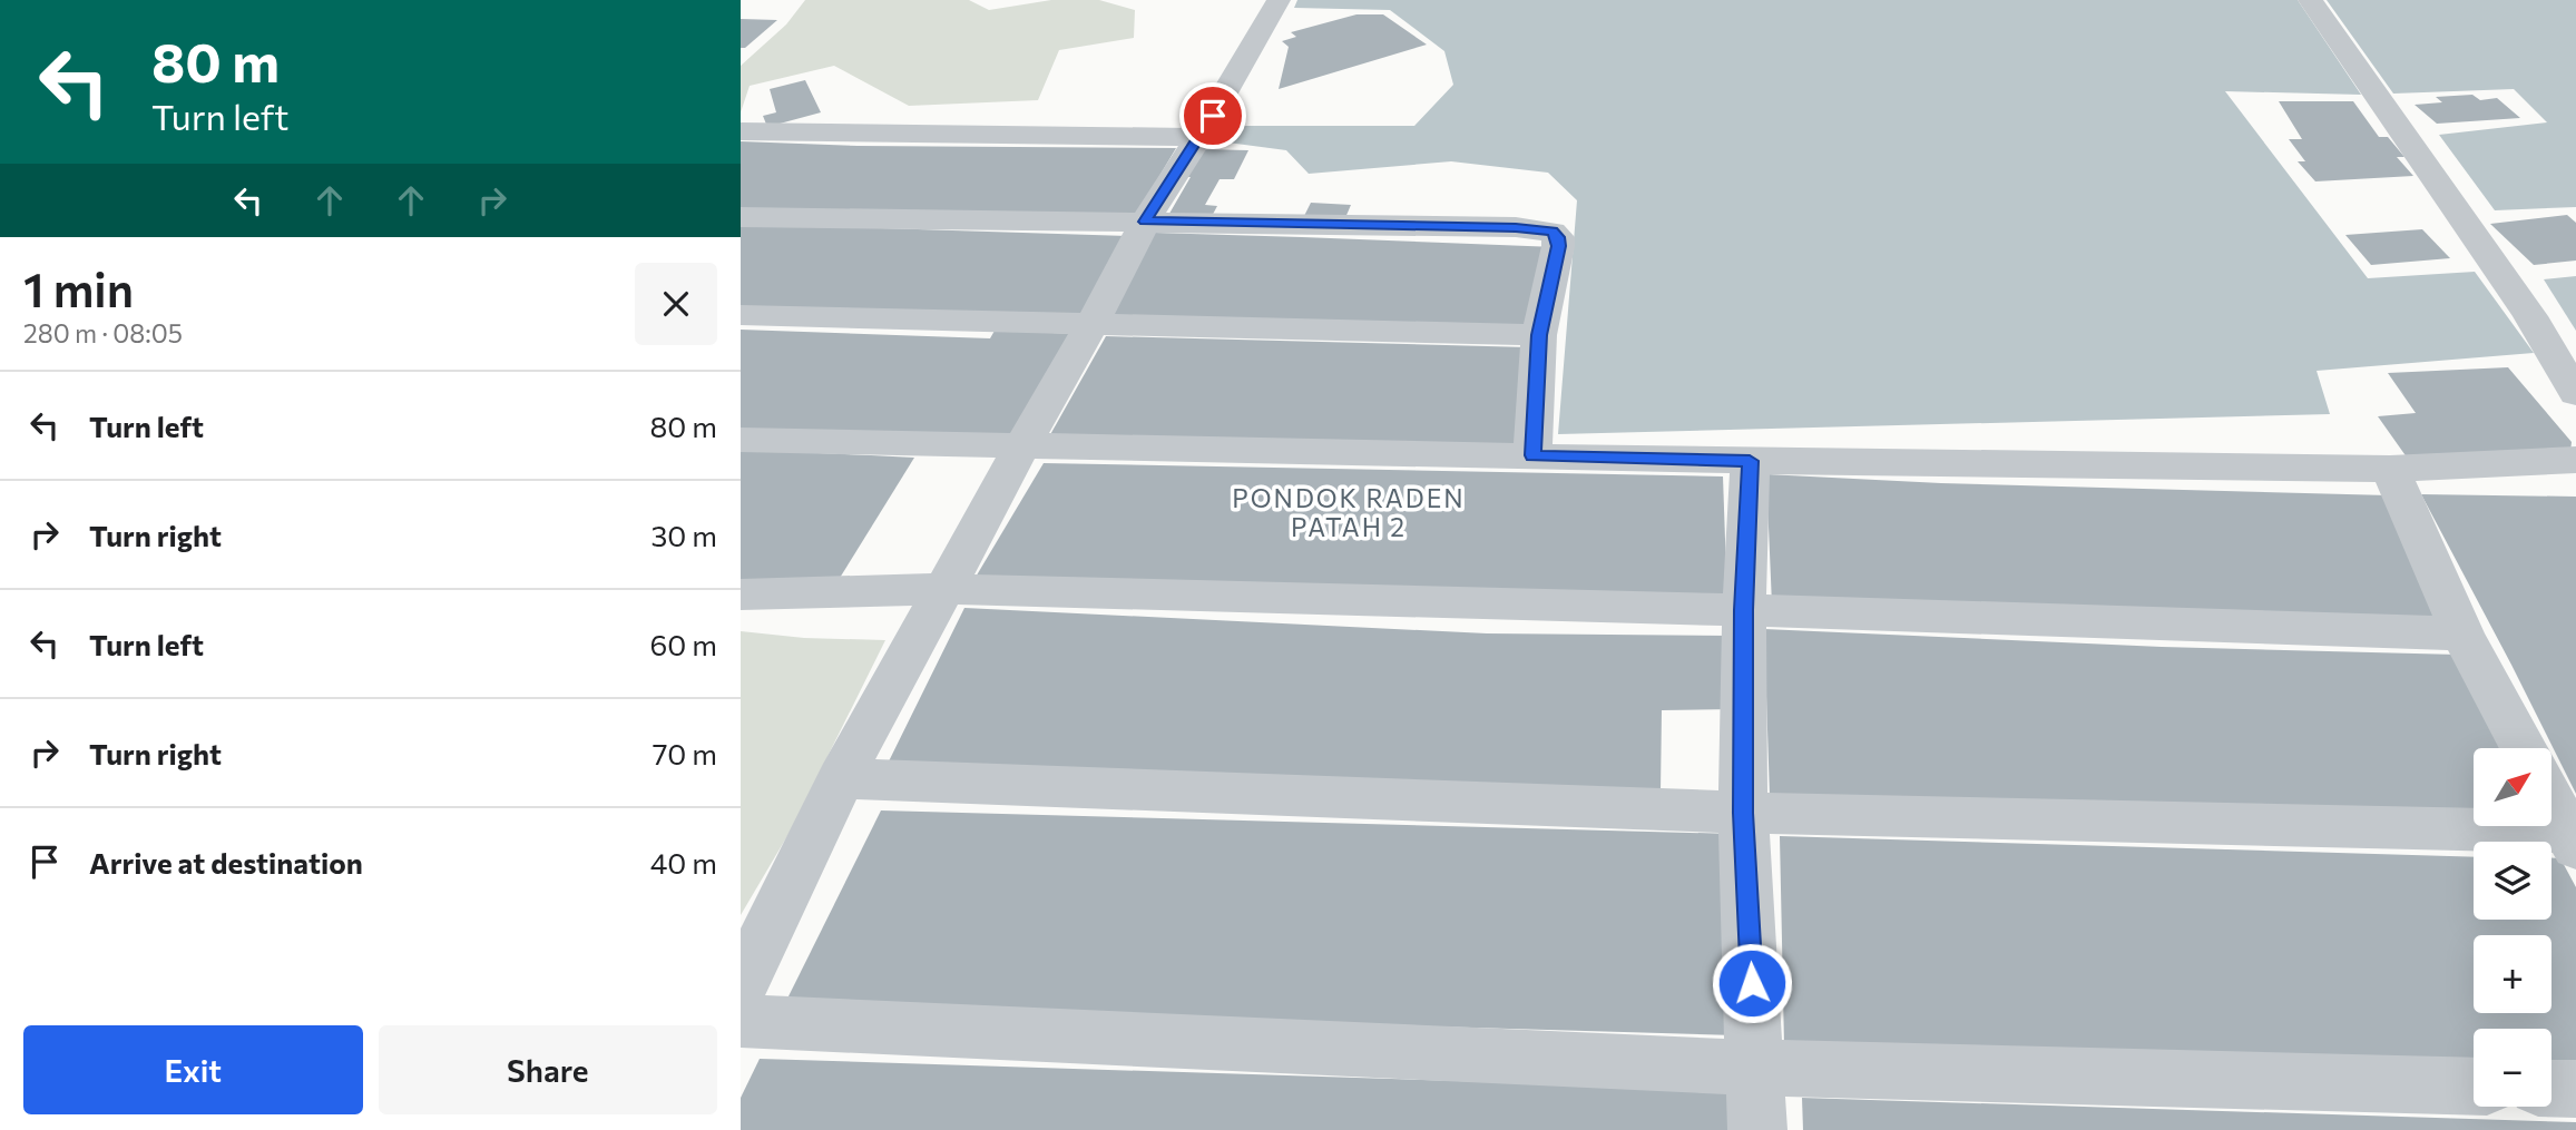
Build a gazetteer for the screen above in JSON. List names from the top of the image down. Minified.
{"districts":["PONDOK RADEN PATAH 2"],"north":"top right","page":{"turn":["80 m","Turn left"],"heading":["1 min","280 m · 08:05"],"list":[{"name":"Turn left","value":"80 m"},{"name":"Turn right","value":"30 m"},{"name":"Turn left","value":"60 m"},{"name":"Turn right","value":"70 m"},{"name":"Arrive at destination","value":"40 m"}],"map_buttons":["+","−"],"buttons":["Exit","Share"]}}
